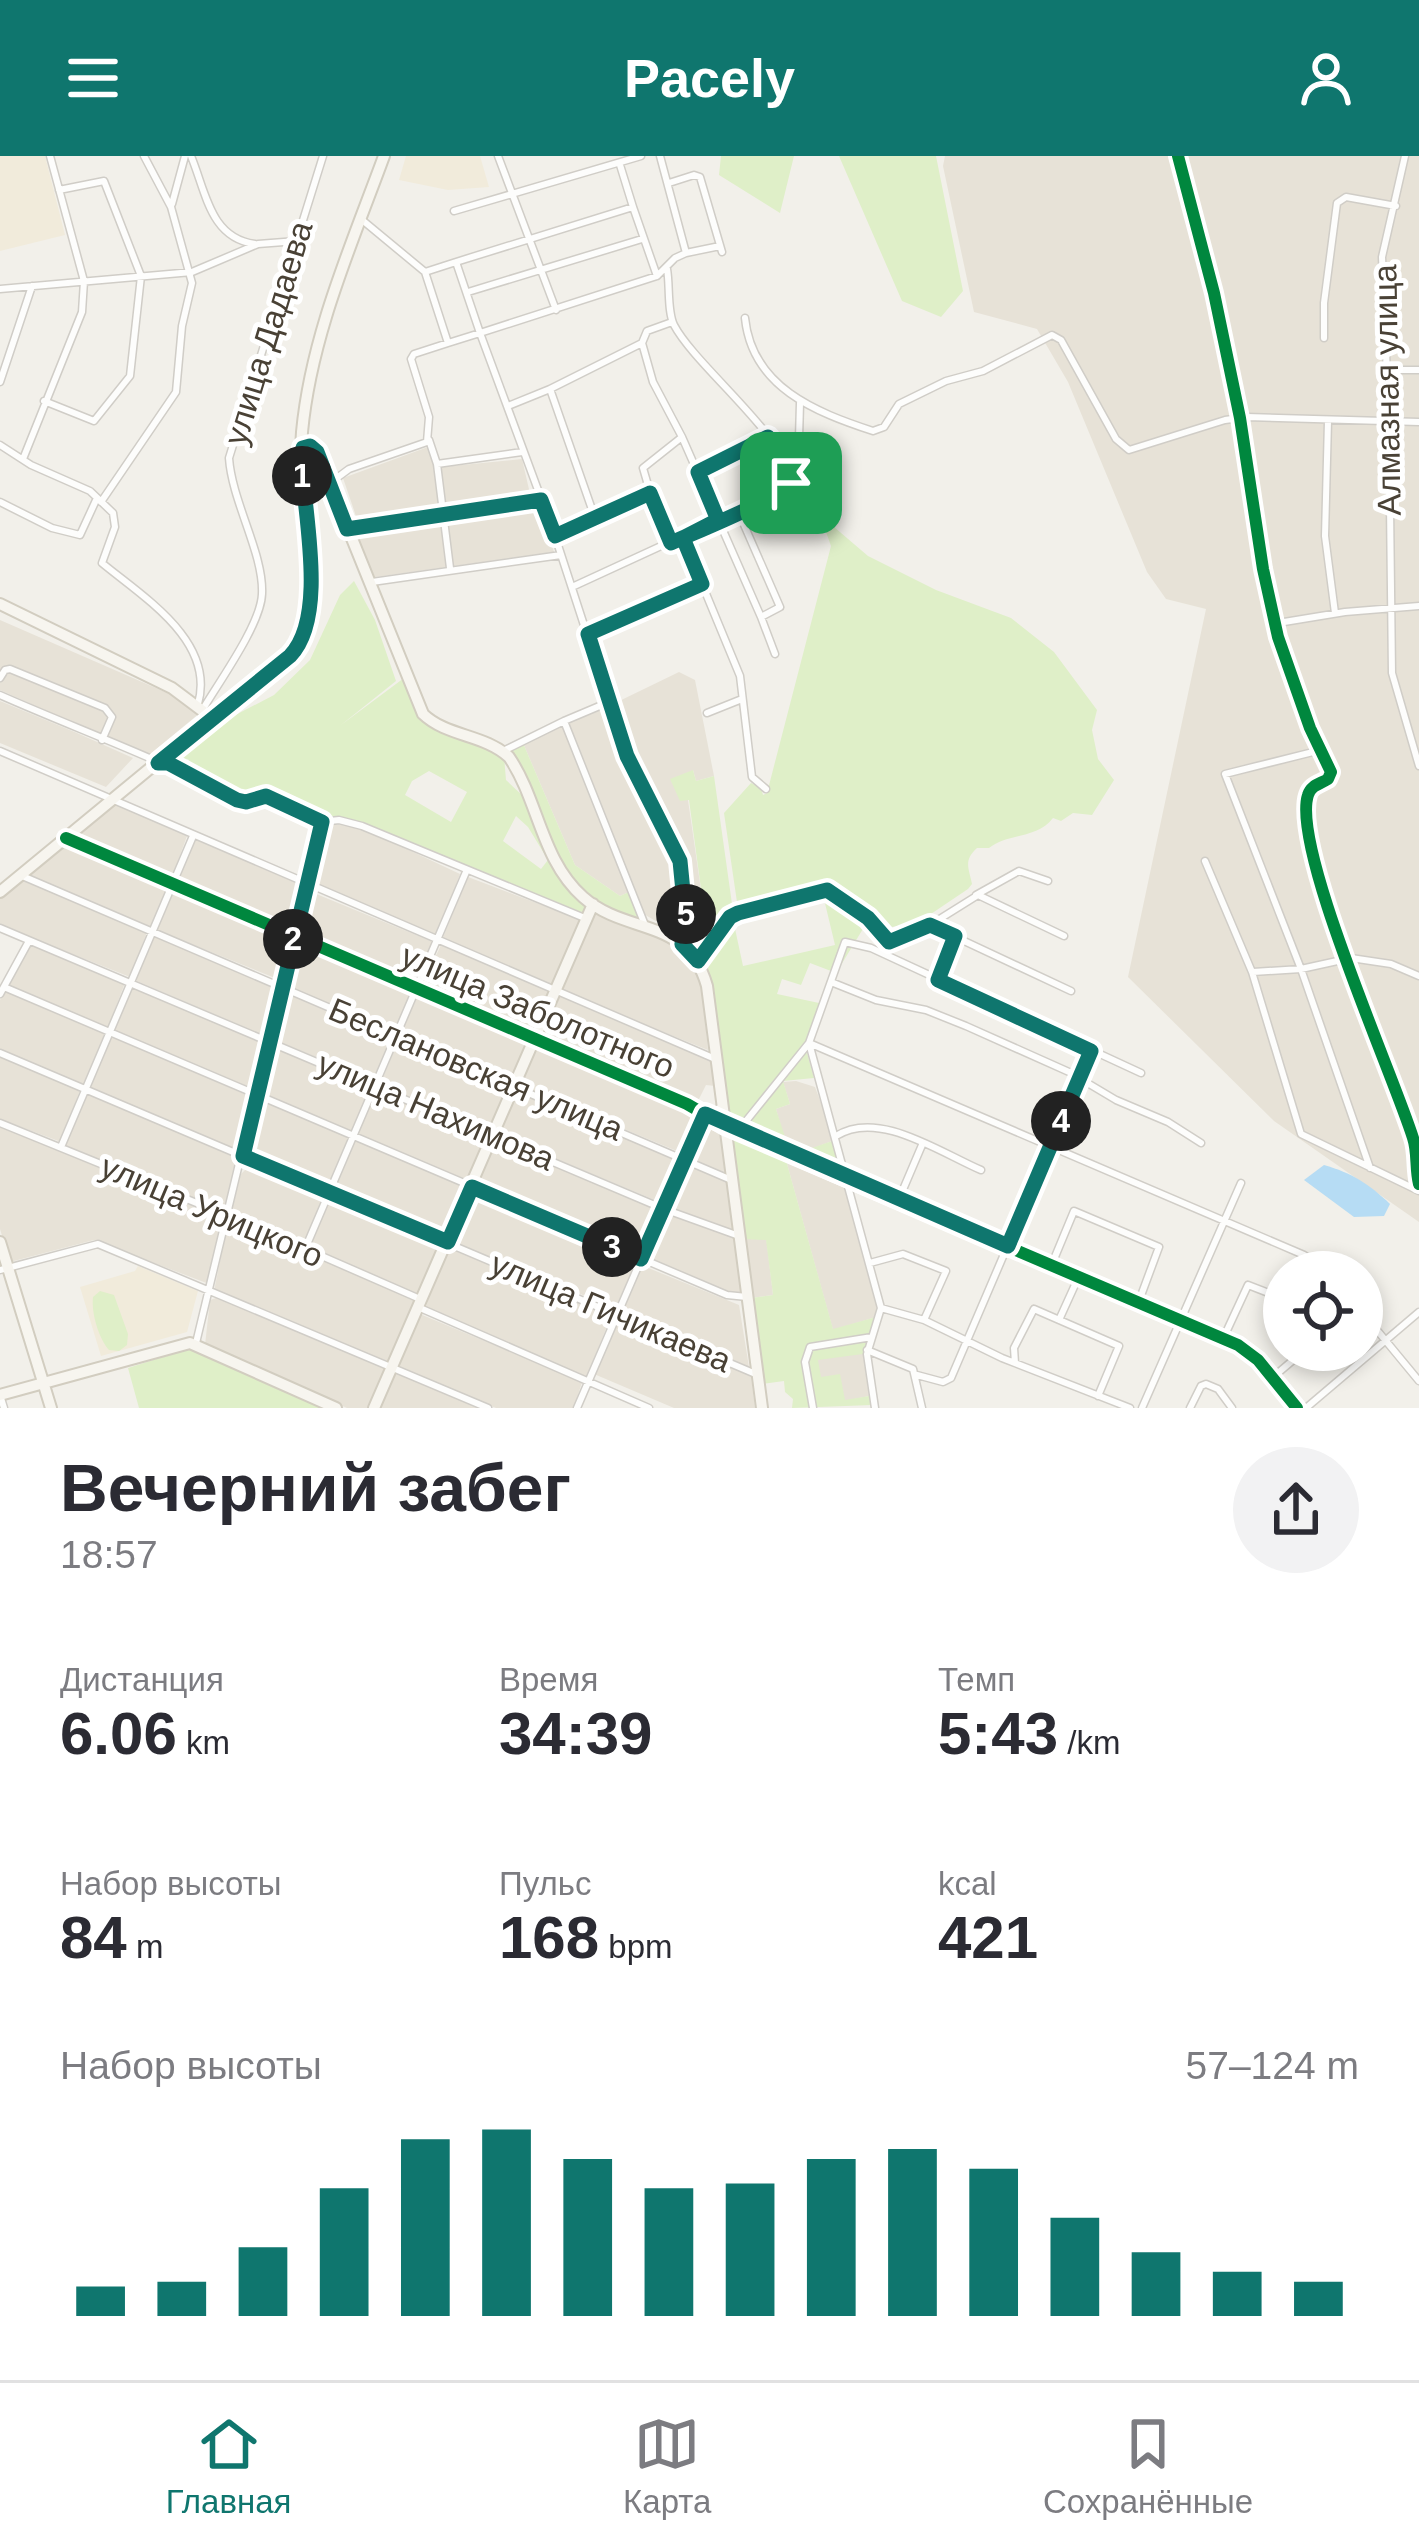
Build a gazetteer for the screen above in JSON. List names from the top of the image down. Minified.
{"streets":{"street":["улица Дадаева","Алмазная улица","улица Заболотного","Беслановская улица","улица Нахимова","улица Урицкого","улица Гичикаева"]},"page":{"header":"Pacely","pins":["1","5","2","4","3"],"heading":["Вечерний забег","18:57"],"stats":[["Дистанция","6.06 km"],["Время","34:39"],["Темп","5:43 /km"],["Набор высоты","84 m"],["Пульс","168 bpm"],["kcal","421"]],"chart":["Набор высоты","57–124 m"],"tabs":["Главная","Карта","Сохранённые"]}}
